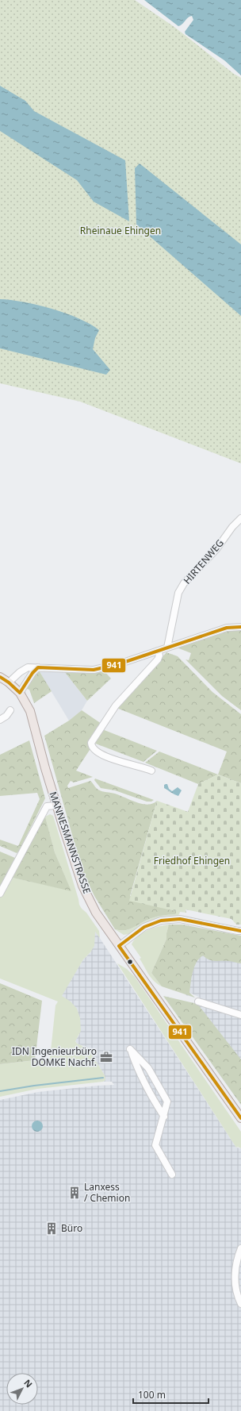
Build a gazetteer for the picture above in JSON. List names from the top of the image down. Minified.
{"streets":{"main road":["MANNESMANNSTRASSE"],"street":["HIRTENWEG"]},"parks":["Rheinaue Ehingen","Friedhof Ehingen"],"places":{"office":["IDN Ingenieurbüro DOMKE Nachf."],"building":["Lanxess / Chemion","Büro"]},"lines":["transit line 941"],"scale_bar":"100 m","north":"top right"}
